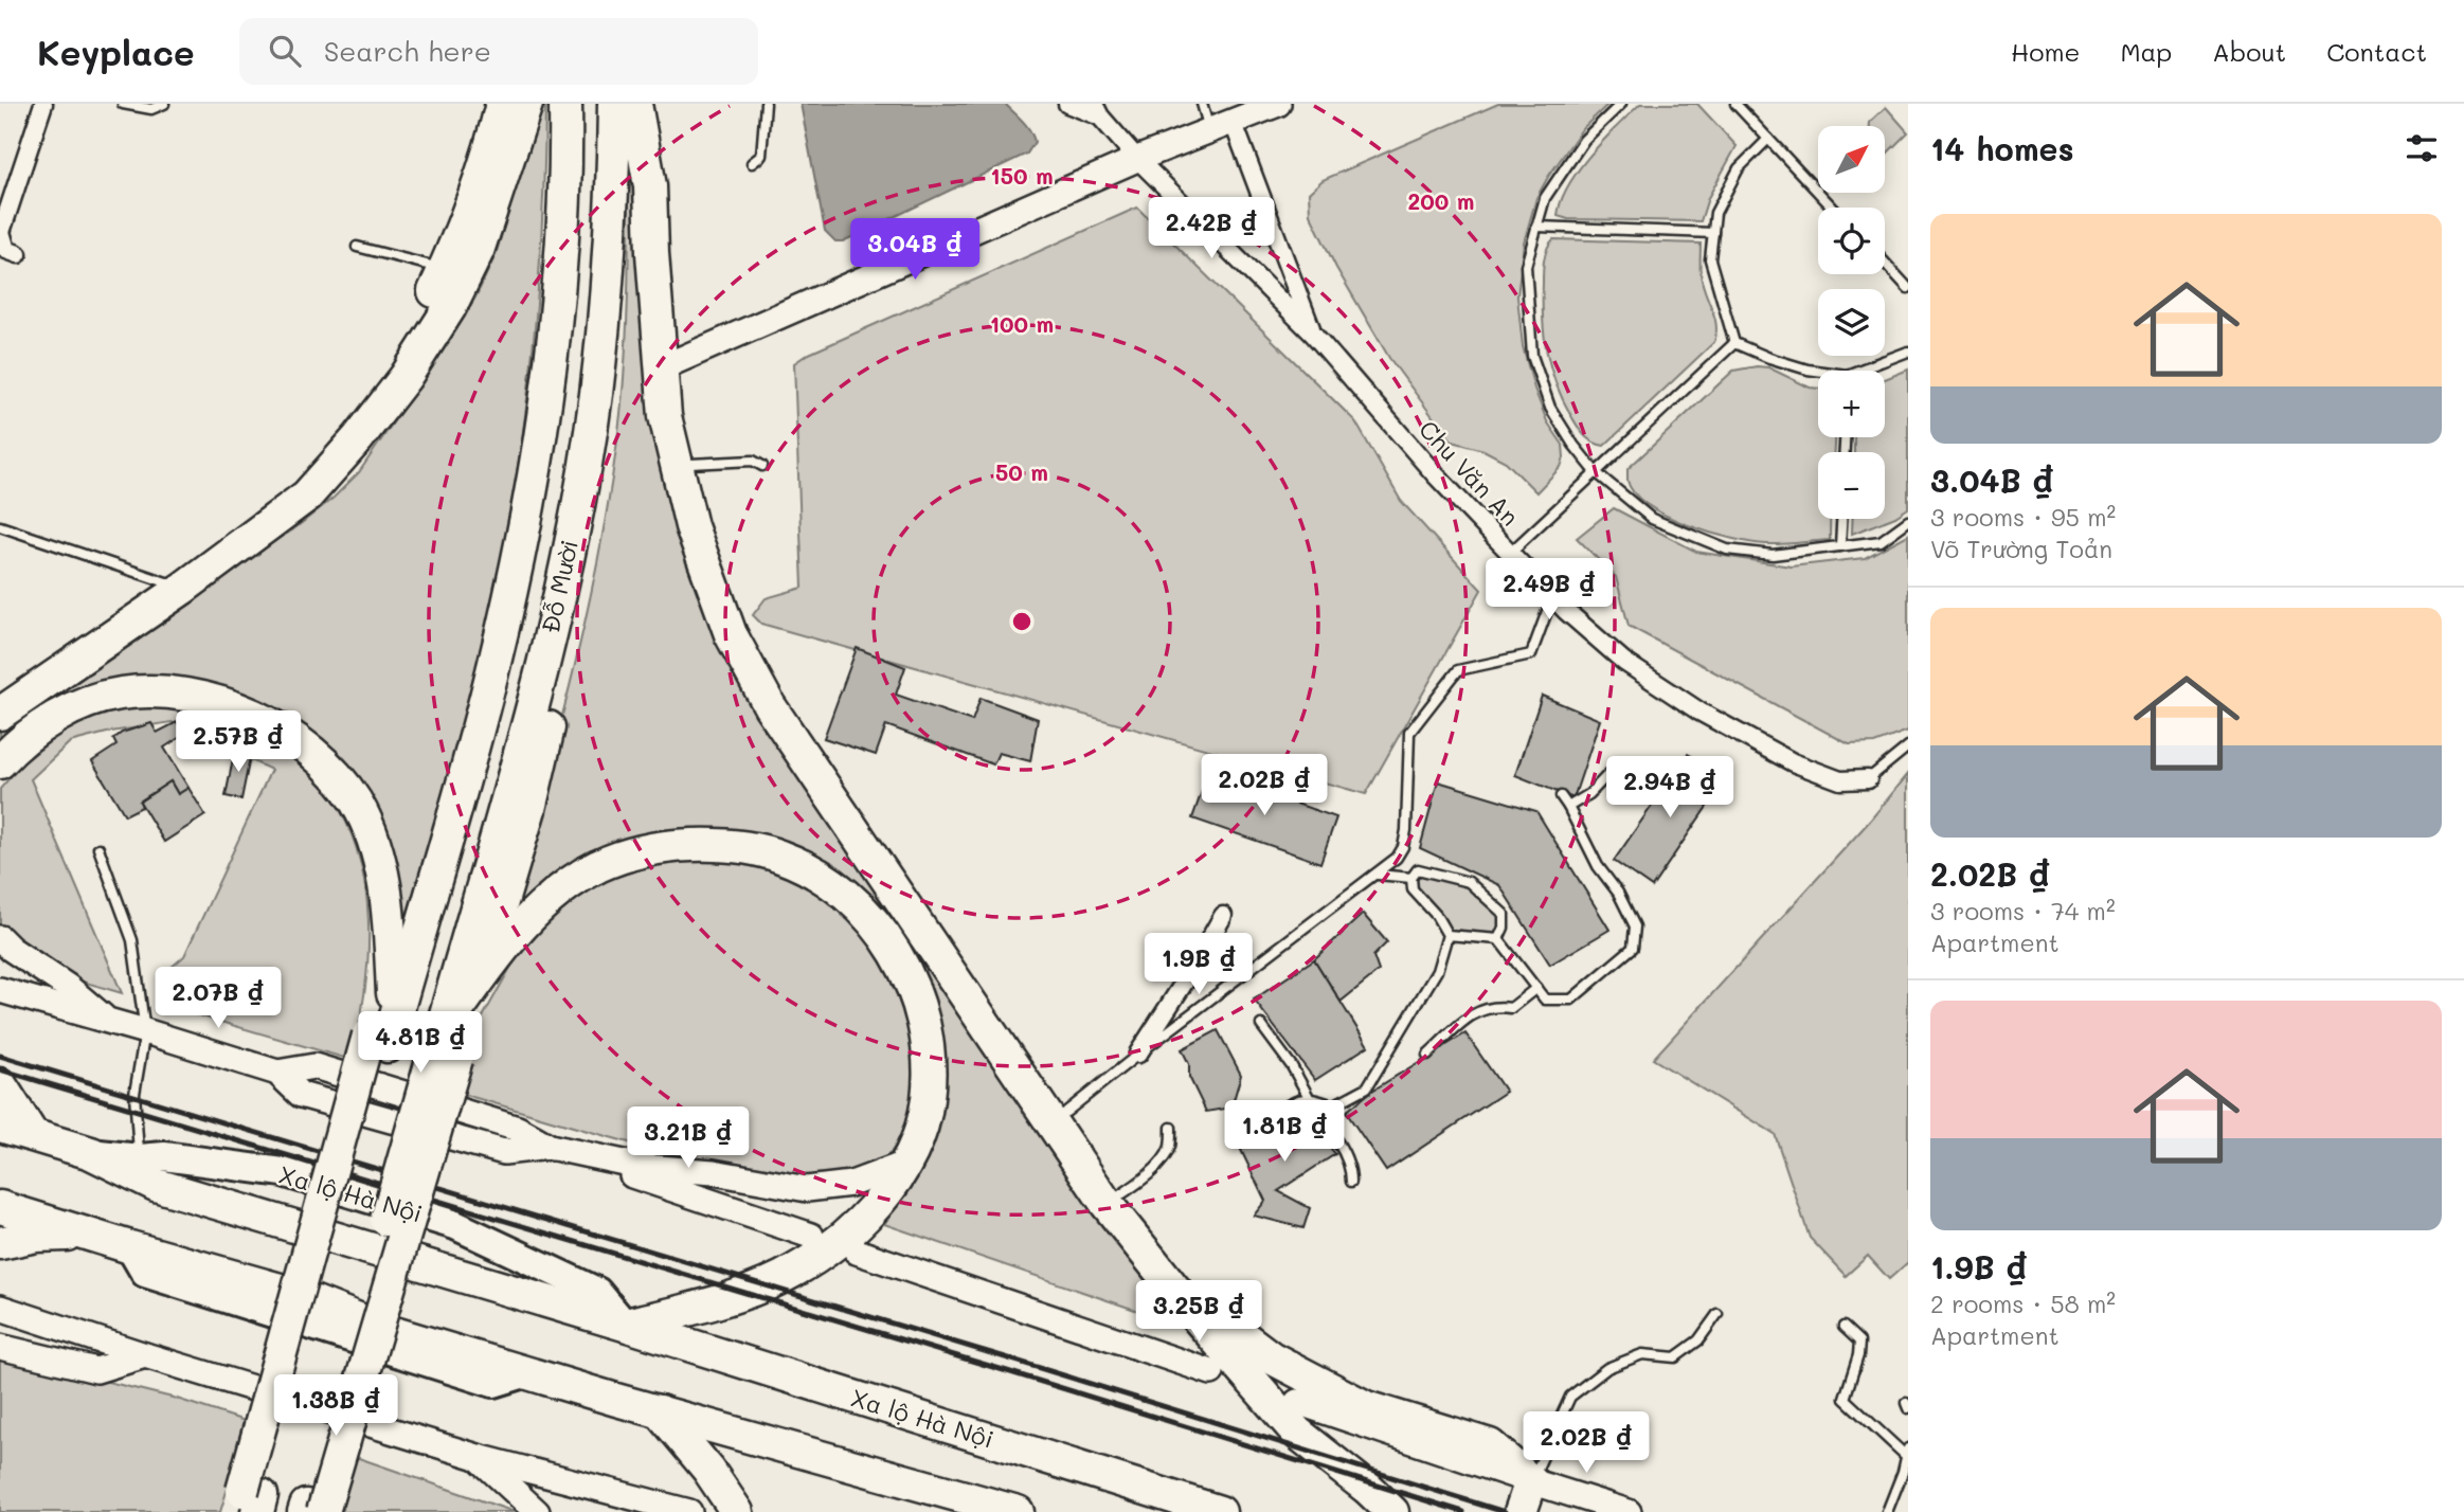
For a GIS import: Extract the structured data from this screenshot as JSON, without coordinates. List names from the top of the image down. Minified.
{"streets":{"highway":["Đỗ Mười","Xa lộ Hà Nội"],"street":["Chu Văn An"]},"north":"top right","page":{"header":"Keyplace","search":"Search here","nav":["Home","Map","About","Contact"],"heading":"14 homes","map_buttons":["+","−"],"list":[{"name":"3.04B ₫","note":"3 rooms · 95 m² · Võ Trường Toản"},{"name":"2.02B ₫","note":"3 rooms · 74 m² · Apartment"},{"name":"1.9B ₫","note":"2 rooms · 58 m² · Apartment"}],"price":["2.42B ₫","3.04B ₫","2.49B ₫","2.57B ₫","2.02B ₫","2.94B ₫","1.9B ₫","2.07B ₫","4.81B ₫","1.81B ₫","3.21B ₫","3.25B ₫","1.38B ₫","2.02B ₫"]},"rings":["150 m","200 m","100 m","50 m"]}
